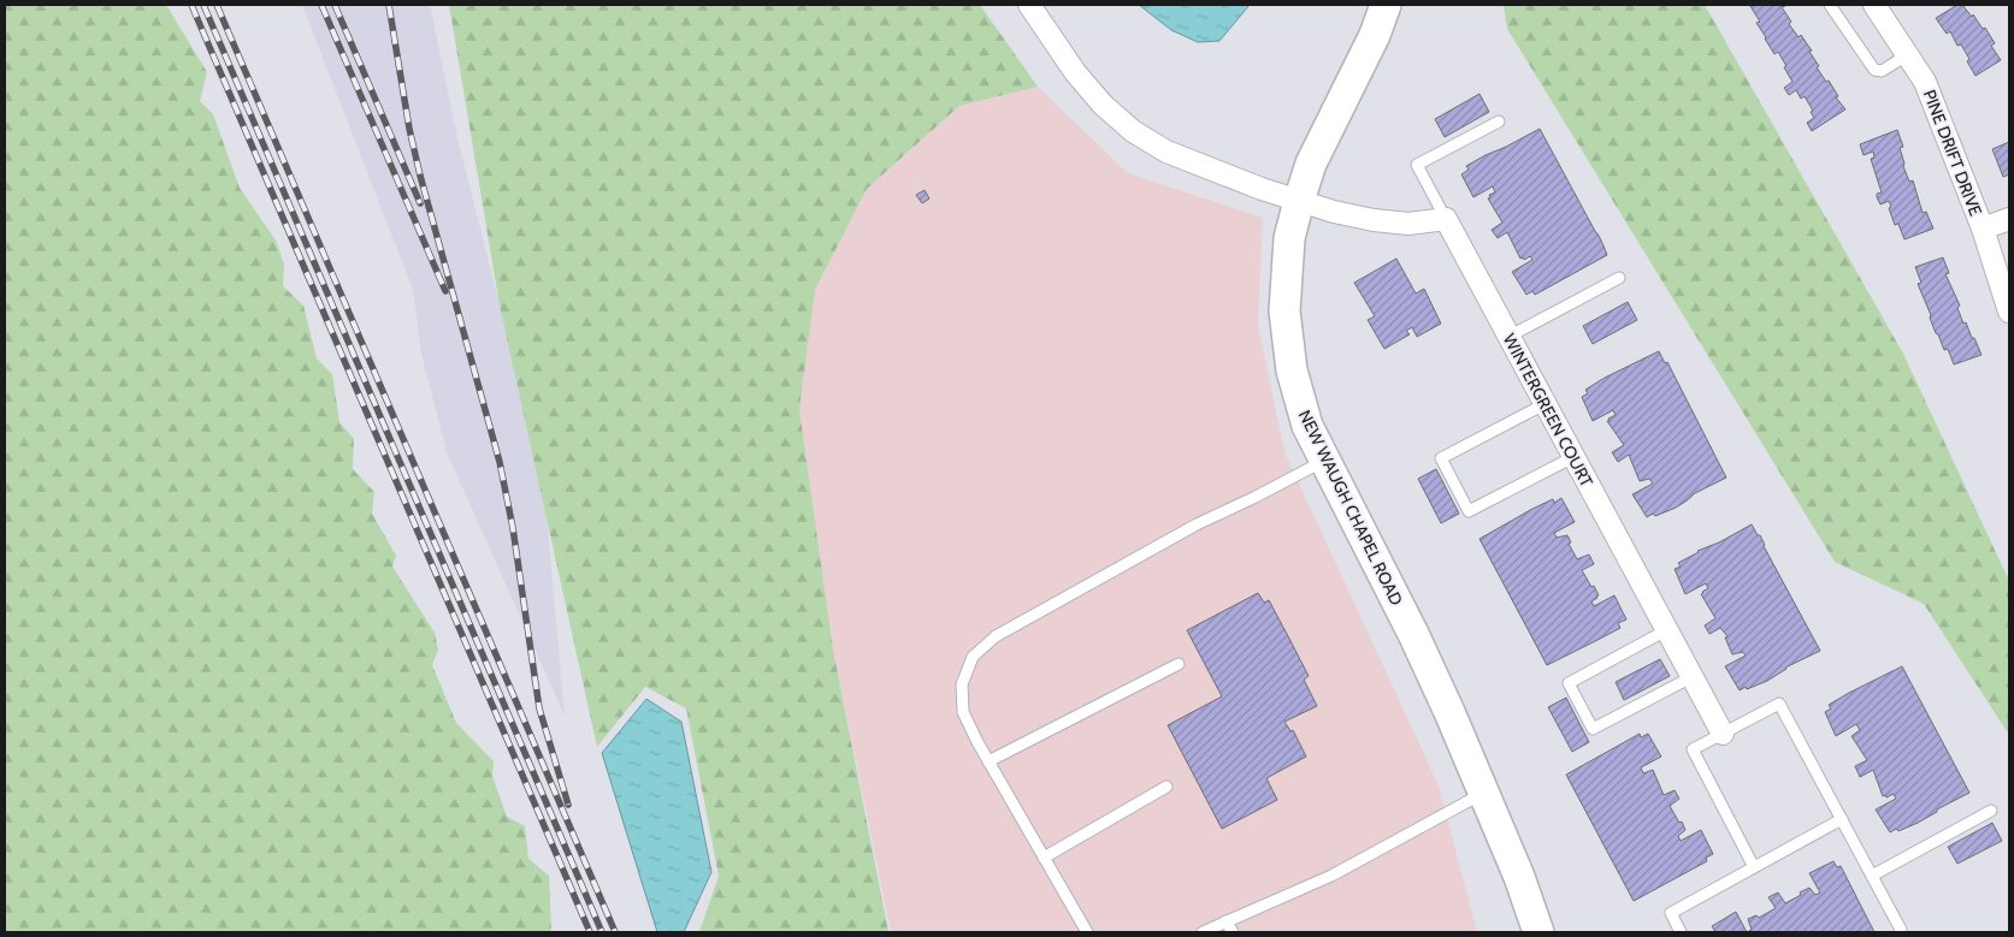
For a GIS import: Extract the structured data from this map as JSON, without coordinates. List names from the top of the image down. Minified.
{"streets":{"street":["PINE DRIFT DRIVE","WINTERGREEN COURT","NEW WAUGH CHAPEL ROAD"]}}
